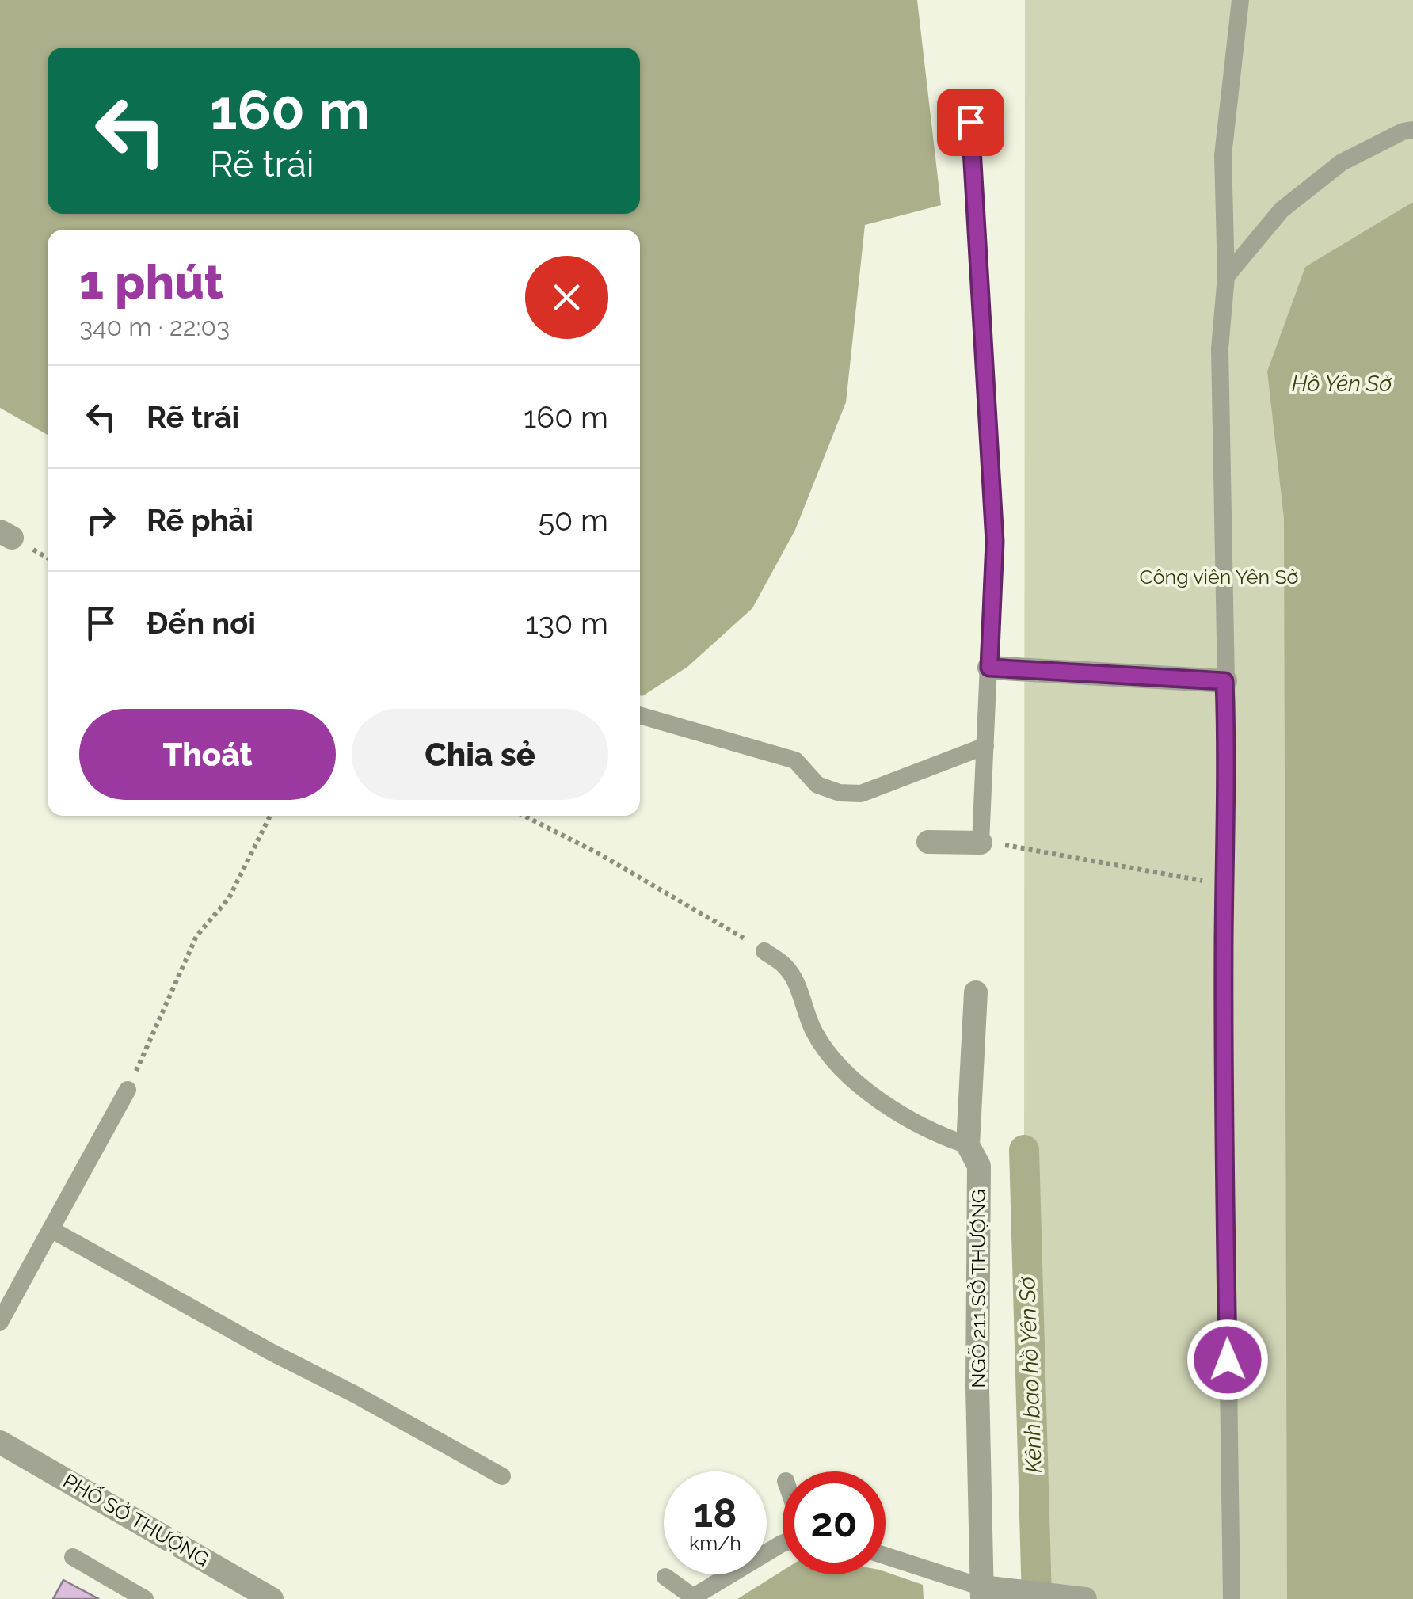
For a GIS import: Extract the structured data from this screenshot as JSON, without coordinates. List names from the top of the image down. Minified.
{"streets":{"street":["NGÕ 211 SỞ THƯỢNG","PHỐ SỞ THƯỢNG"]},"water":["Hồ Yên Sở","Kênh bao hồ Yên Sở"],"parks":["Công viên Yên Sở"],"page":{"turn":["160 m","Rẽ trái"],"heading":["1 phút","340 m · 22:03"],"list":[{"name":"Rẽ trái","value":"160 m"},{"name":"Rẽ phải","value":"50 m"},{"name":"Đến nơi","value":"130 m"}],"buttons":["Thoát","Chia sẻ"],"speed":"18 km/h","limit":"20"}}
